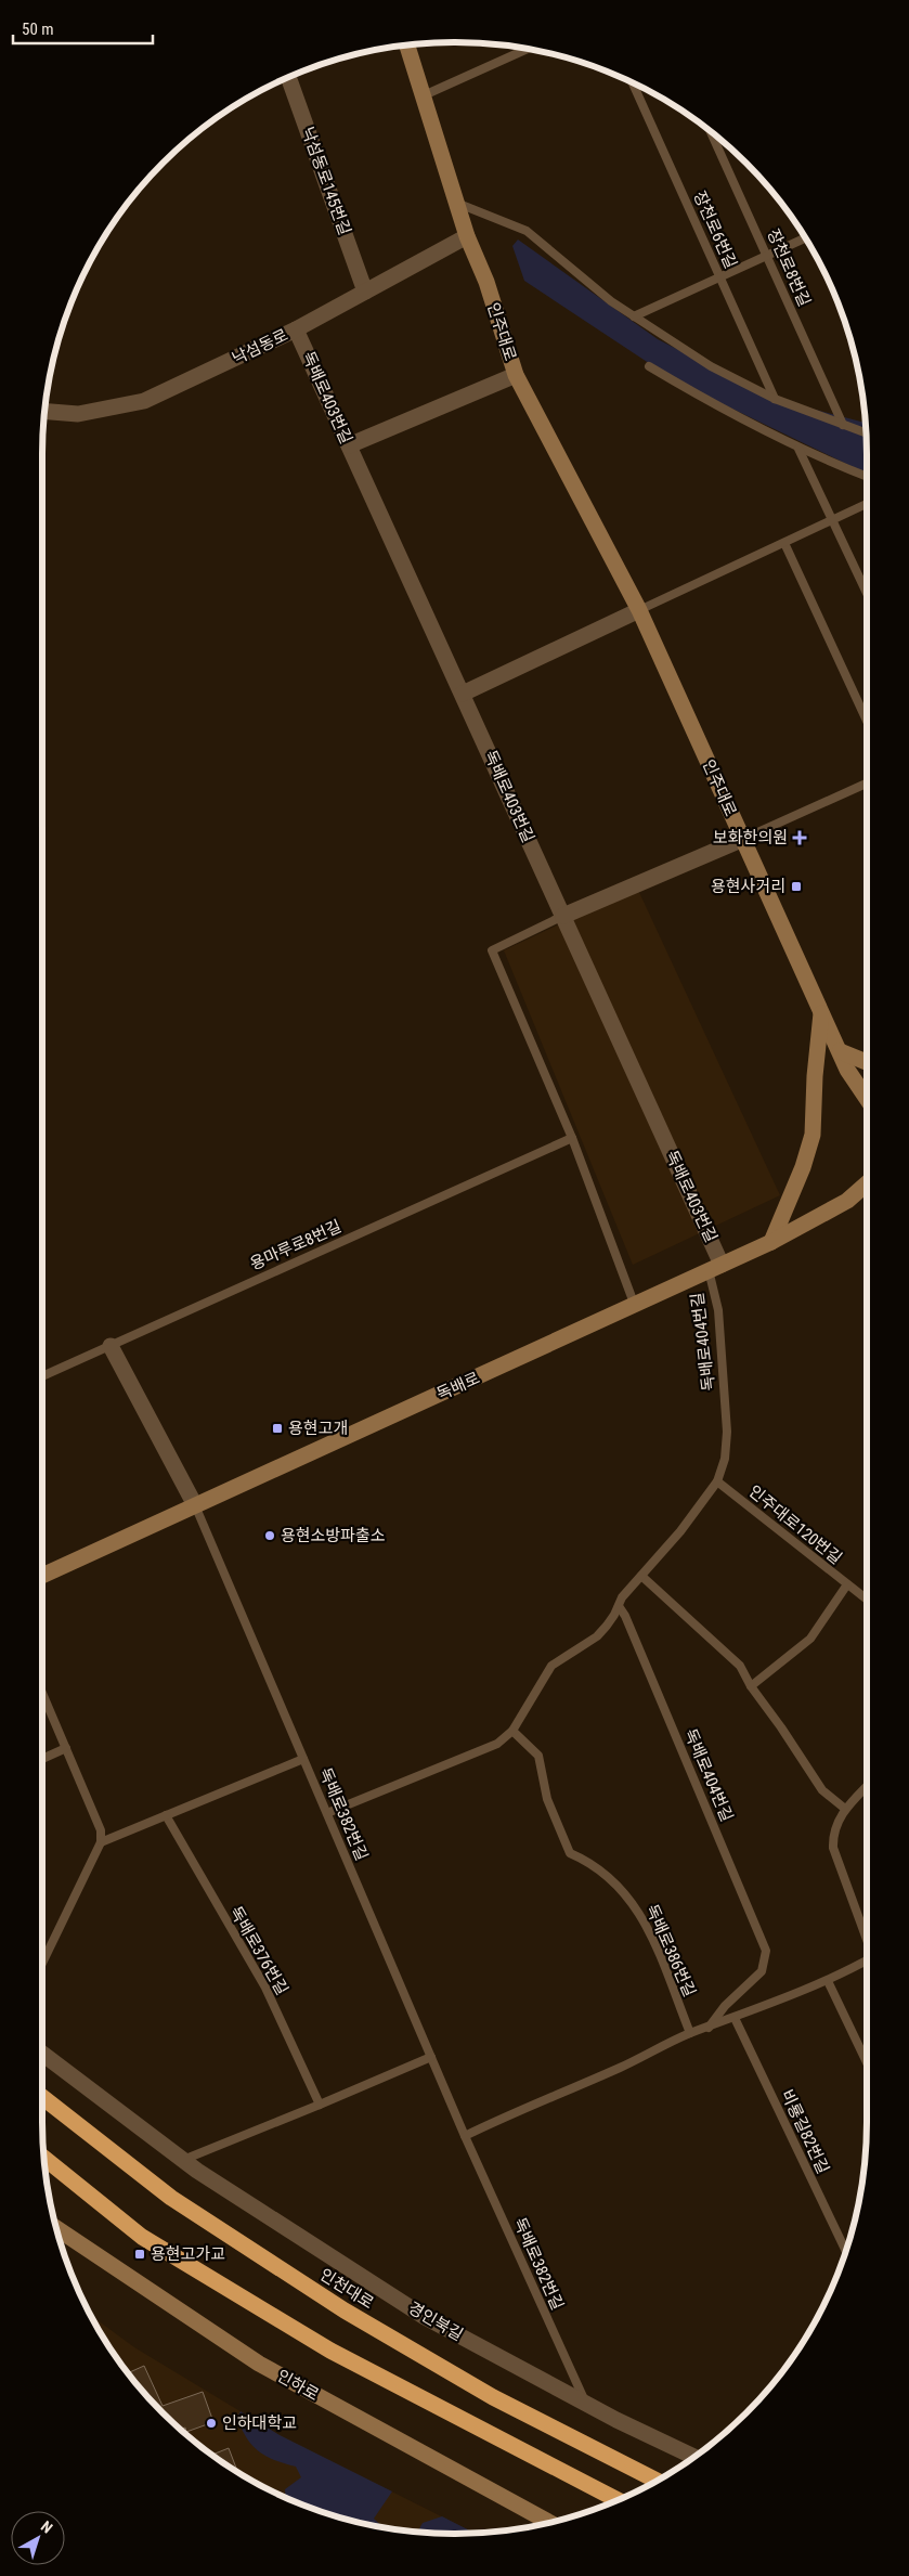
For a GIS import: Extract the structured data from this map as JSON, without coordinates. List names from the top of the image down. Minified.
{"streets":{"highway":["인천대로"],"main road":["인주대로","독배로","인하로"],"street":["낙섬동로145번길","낙섬동로","독배로403번길","경인북길"],"lane":["장천로6번길","장천로8번길","용마루로8번길","독배로404번길","인주대로120번길","독배로382번길","독배로376번길","독배로386번길","비룡길82번길"]},"crossings":[["낙섬동로145번길","낙섬동로"],["인주대로","낙섬동로"],["낙섬동로","독배로403번길"],["독배로403번길","독배로404번길"],["독배로403번길","독배로"],["독배로404번길","독배로"],["독배로404번길","인주대로120번길"],["독배로404번길","독배로382번길"],["독배로404번길","독배로386번길"],["독배로","독배로382번길"],["독배로382번길","경인북길"]],"places":{"health":["보화한의원"],"transit":["용현사거리","용현고개","용현고가교"],"other":["용현소방파출소","인하대학교"]},"scale_bar":"50 m","north":"top right"}
